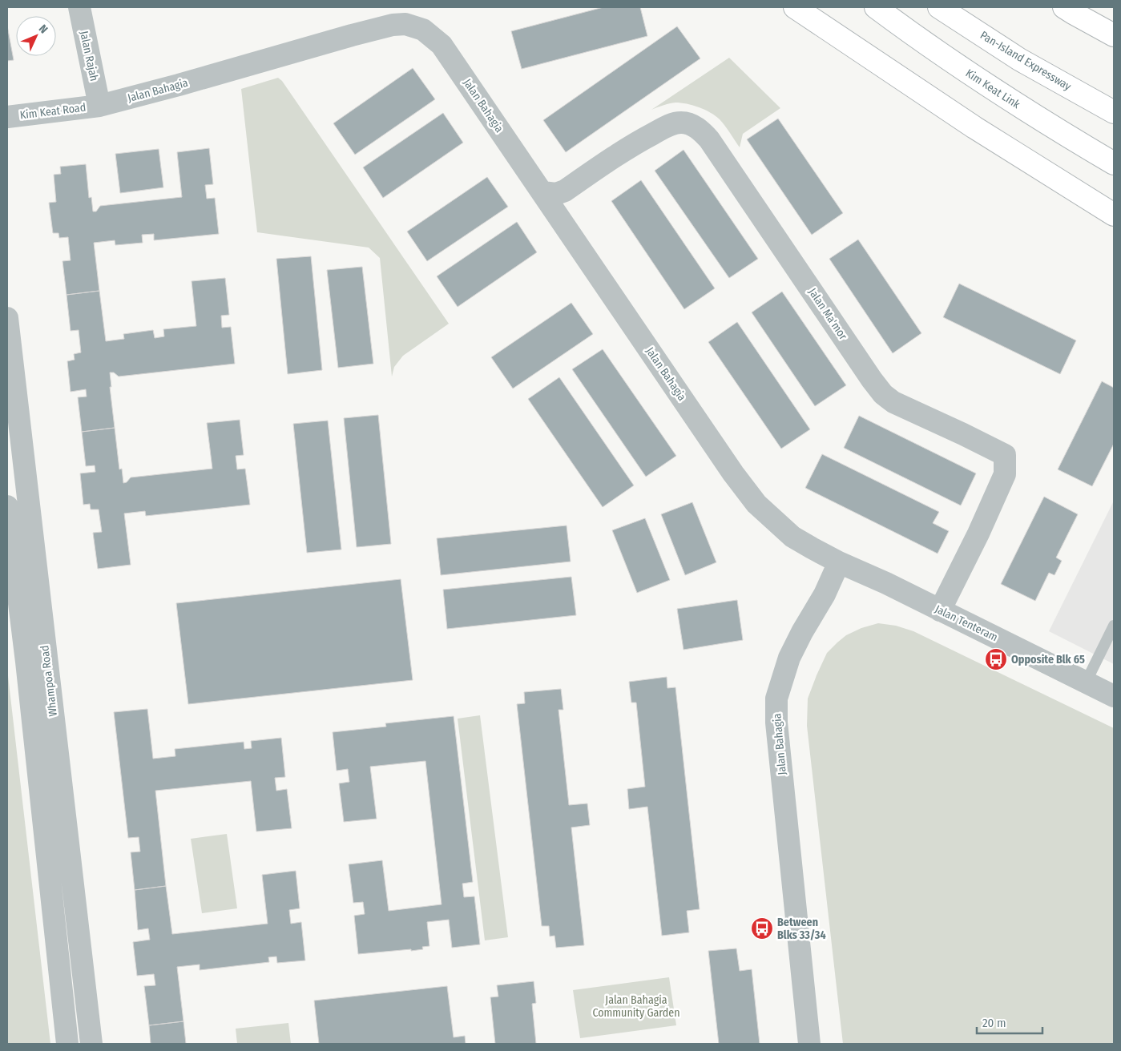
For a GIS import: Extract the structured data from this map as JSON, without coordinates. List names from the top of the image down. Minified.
{"streets":{"main road":["Pan-Island Expressway","Kim Keat Link"],"street":["Jalan Rajah","Jalan Bahagia","Kim Keat Road","Jalan Ma'mor","Jalan Tenteram","Whampoa Road"]},"crossings":[["Jalan Rajah","Jalan Bahagia"],["Jalan Rajah","Kim Keat Road"],["Jalan Bahagia","Kim Keat Road"],["Jalan Bahagia","Jalan Ma'mor"],["Jalan Bahagia","Jalan Tenteram"],["Jalan Ma'mor","Jalan Tenteram"]],"parks":["Jalan Bahagia Community Garden"],"places":{"bus stop":["Opposite Blk 65","Between Blks 33/34"]},"scale_bar":"20 m","north":"top right"}
